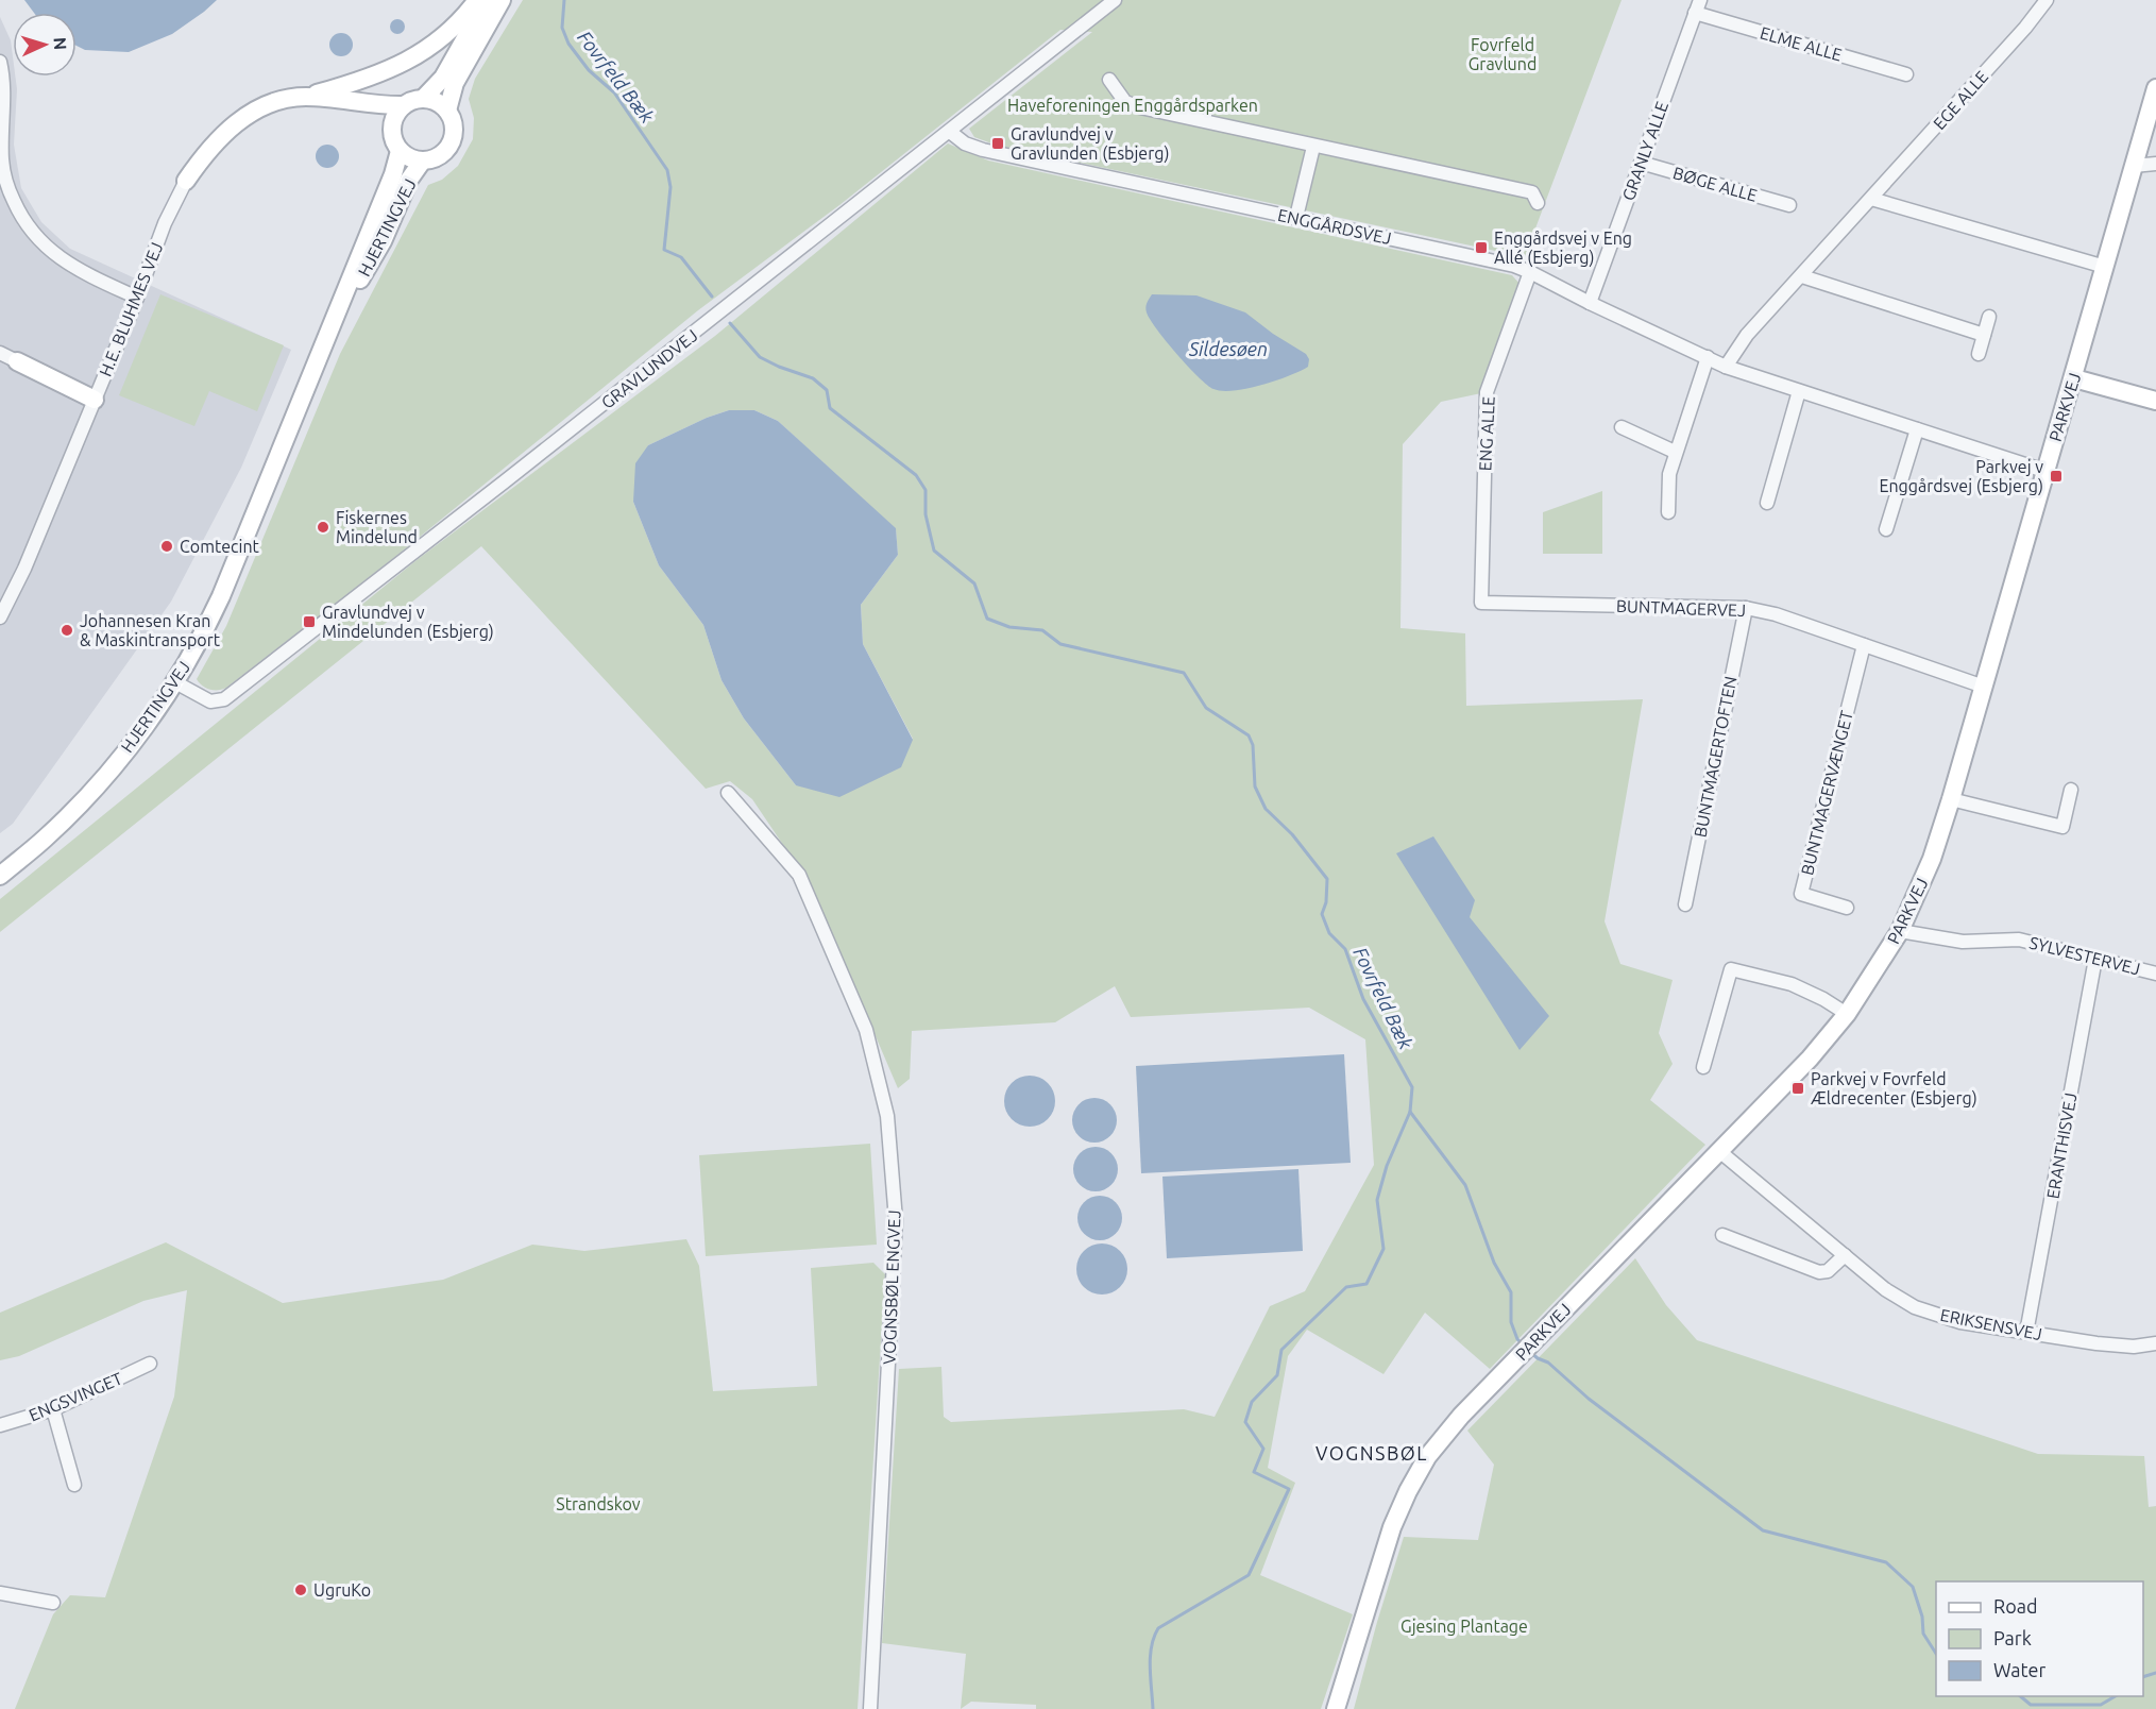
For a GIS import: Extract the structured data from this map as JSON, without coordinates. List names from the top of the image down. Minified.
{"streets":{"street":["ELME ALLE","EGE ALLE","GRANLY ALLE","BØGE ALLE","ENGGÅRDSVEJ","HJERTINGVEJ","H.E. BLUHMES VEJ","GRAVLUNDVEJ","PARKVEJ","ENG ALLE","BUNTMAGERVEJ","BUNTMAGERTOFTEN","BUNTMAGERVÆNGET","SYLVESTERVEJ","ERANTHISVEJ","VOGNSBØL ENGVEJ","ERIKSENSVEJ","ENGSVINGET"]},"crossings":[["ELME ALLE","GRANLY ALLE"],["EGE ALLE","ENGGÅRDSVEJ"],["GRANLY ALLE","BØGE ALLE"],["GRANLY ALLE","ENGGÅRDSVEJ"],["ENGGÅRDSVEJ","GRAVLUNDVEJ"],["ENGGÅRDSVEJ","PARKVEJ"],["ENGGÅRDSVEJ","ENG ALLE"],["HJERTINGVEJ","H.E. BLUHMES VEJ"],["HJERTINGVEJ","GRAVLUNDVEJ"],["PARKVEJ","BUNTMAGERVEJ"],["PARKVEJ","SYLVESTERVEJ"],["PARKVEJ","ERIKSENSVEJ"],["ENG ALLE","BUNTMAGERVEJ"],["BUNTMAGERVEJ","BUNTMAGERTOFTEN"],["BUNTMAGERVEJ","BUNTMAGERVÆNGET"],["SYLVESTERVEJ","ERANTHISVEJ"],["ERANTHISVEJ","ERIKSENSVEJ"]],"districts":["VOGNSBØL"],"water":["Fovrfeld Bæk","Sildesøen"],"parks":["Fovrfeld Gravlund","Haveforeningen Enggårdsparken","Strandskov","Gjesing Plantage"],"places":{"transit":["Gravlundvej v Gravlunden (Esbjerg)","Enggårdsvej v Eng Allé (Esbjerg)","Parkvej v Enggårdsvej (Esbjerg)","Gravlundvej v Mindelunden (Esbjerg)","Parkvej v Fovrfeld Ældrecenter (Esbjerg)"],"other":["Fiskernes Mindelund","Comtecint","Johannesen Kran & Maskintransport","UgruKo"]},"legend":["Road","Park","Water"],"north":"right"}
